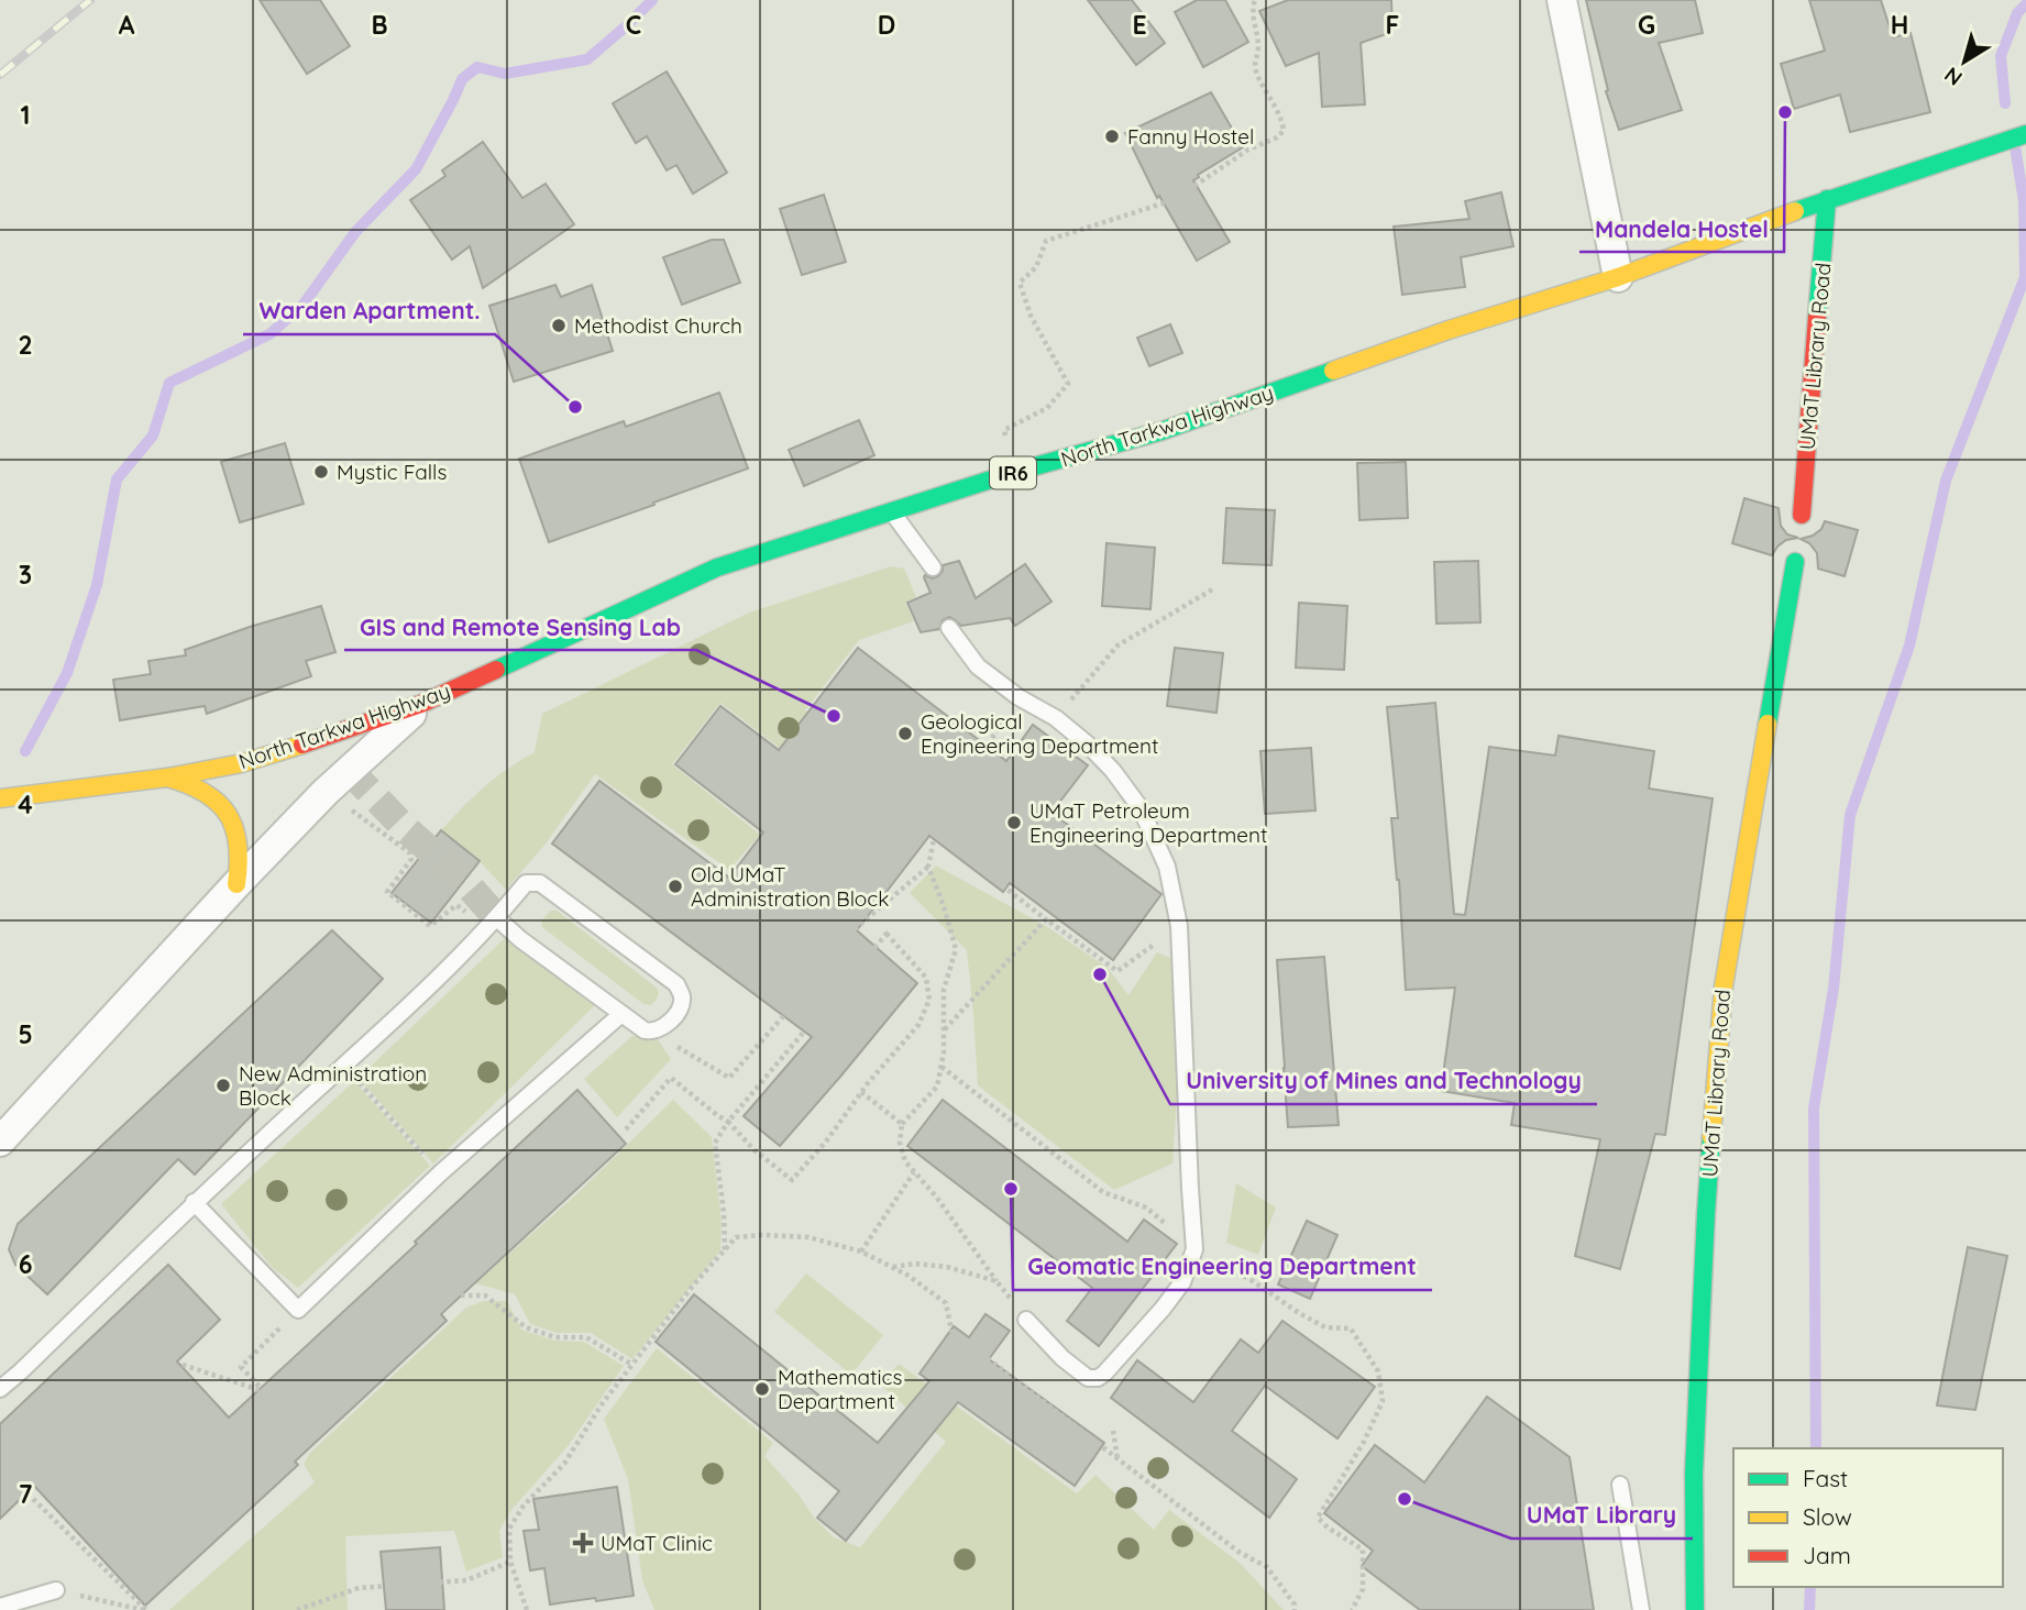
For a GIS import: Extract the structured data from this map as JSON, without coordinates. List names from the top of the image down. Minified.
{"streets":{"main road":["UMaT Library Road","North Tarkwa Highway","IR6"]},"crossings":[["UMaT Library Road","North Tarkwa Highway"]],"places":{"other":["Mandela Hostel","Fanny Hostel","Methodist Church","Warden Apartment.","Mystic Falls","GIS and Remote Sensing Lab","Geological Engineering Department","UMaT Petroleum Engineering Department","Old UMaT Administration Block","University of Mines and Technology","New Administration Block","Geomatic Engineering Department","Mathematics Department","UMaT Library"],"health":["UMaT Clinic"]},"legend":["Fast","Slow","Jam"],"north":"bottom left","grid":{"columns":["A","B","C","D","E","F","G","H"],"rows":["1","2","3","4","5","6","7"]}}
